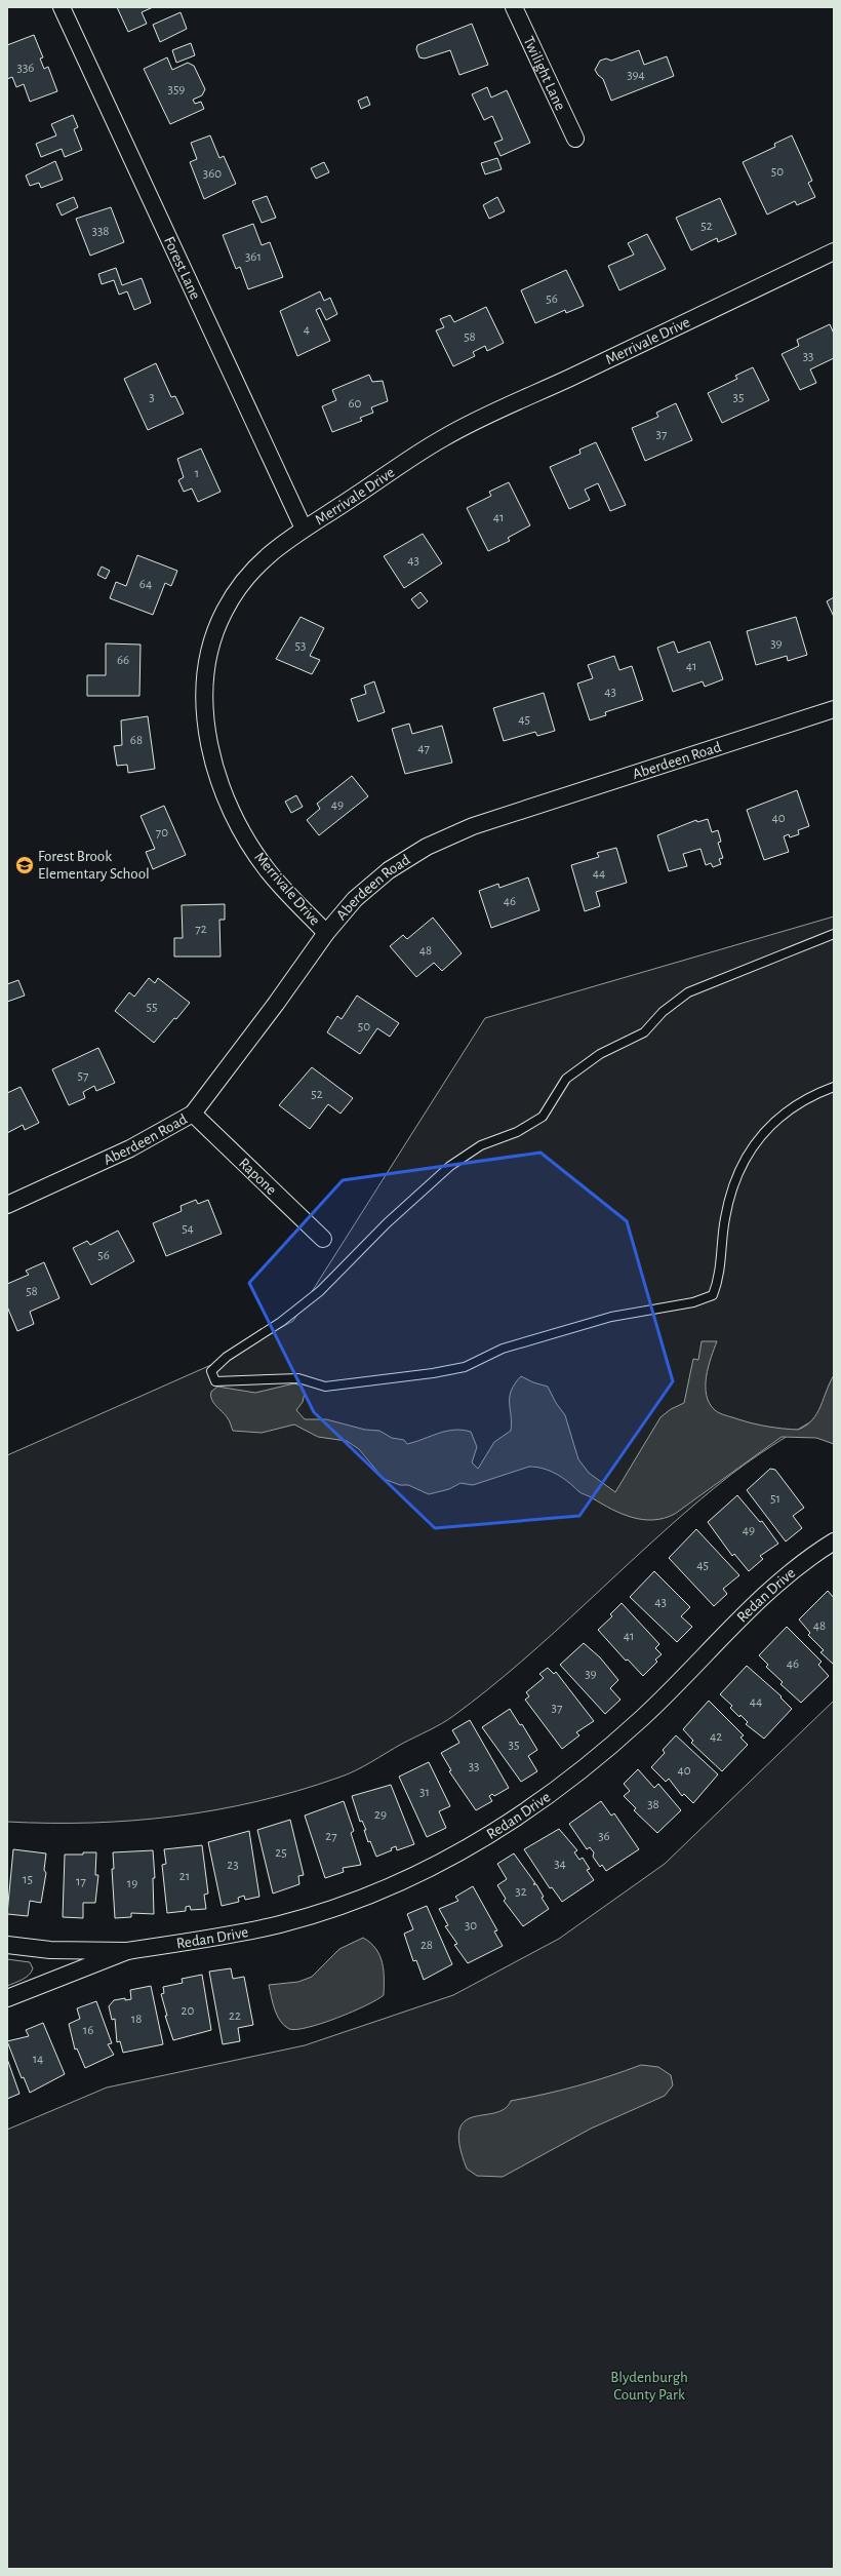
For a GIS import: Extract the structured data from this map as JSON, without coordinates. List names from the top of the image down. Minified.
{"streets":{"street":["Twilight Lane","Forest Lane","Merrivale Drive","Aberdeen Road","Rapone","Redan Drive"]},"crossings":[["Forest Lane","Merrivale Drive"],["Merrivale Drive","Aberdeen Road"],["Aberdeen Road","Rapone"]],"parks":["Blydenburgh County Park"],"places":{"school or university":["Forest Brook Elementary School"]},"house_numbers":["336","394","359","50","360","52","338","361","56","4","58","33","3","35","60","37","1","41","43","64","39","53","66","41","43","45","68","47","49","40","70","44","46","72","48","55","50","57","52","54","56","58","51","49","45","43","48","41","46","39","44","37","42","35","33","40","31","38","29","27","36","25","34","23","21","15","17","19","32","30","28","20","22","18","16","14"]}
